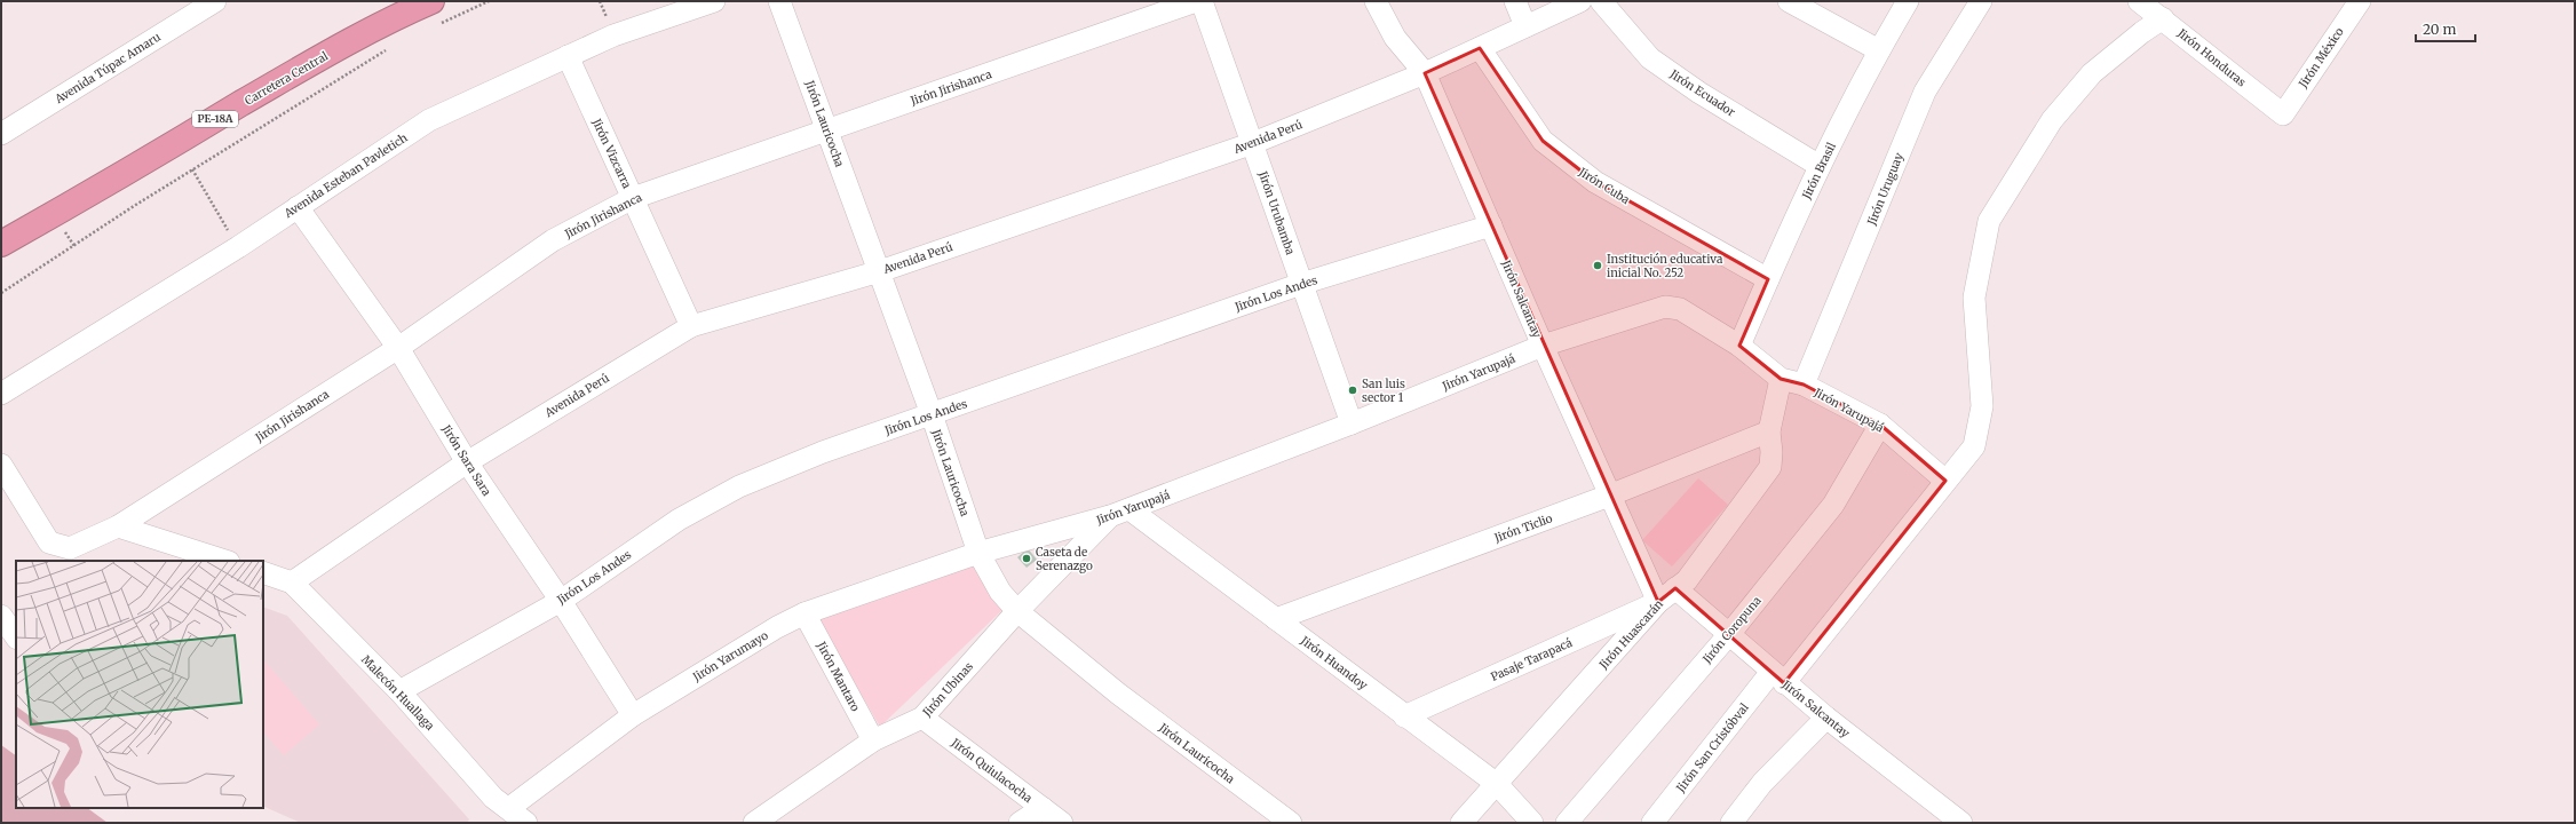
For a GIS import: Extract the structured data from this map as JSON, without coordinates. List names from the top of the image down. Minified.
{"streets":{"highway":["Carretera Central","PE-18A"],"street":["Jirón Honduras","Jirón México","Avenida Túpac Amaru","Jirón Jirishanca","Jirón Ecuador","Jirón Lauricocha","Avenida Perú","Jirón Vizcarra","Jirón Brasil","Avenida Esteban Pavletich","Jirón Cuba","Jirón Uruguay","Jirón Urubamba","Jirón Los Andes","Jirón Salcantay","Jirón Yarupajá","Jirón Sara Sara","Jirón Ticlio","Jirón Coropuna","Jirón Huascarán","Jirón Yarumayo","Pasaje Tarapacá","Jirón Huandoy","Jirón Mantaro","Jirón Ubinas","Malecón Huallaga","Jirón San Cristóbval","Jirón Quiulacocha"]},"crossings":[["Jirón Honduras","Jirón México"],["Jirón Honduras","Jirón San Cristóbval"],["Jirón Jirishanca","Jirón Lauricocha"],["Jirón Jirishanca","Jirón Vizcarra"],["Jirón Jirishanca","Jirón Sara Sara"],["Jirón Ecuador","Jirón Brasil"],["Jirón Lauricocha","Avenida Perú"],["Jirón Lauricocha","Jirón Los Andes"],["Jirón Lauricocha","Jirón Yarupajá"],["Jirón Lauricocha","Jirón Yarumayo"],["Jirón Lauricocha","Jirón Ubinas"],["Avenida Perú","Jirón Vizcarra"],["Avenida Perú","Jirón Cuba"],["Avenida Perú","Jirón Urubamba"],["Avenida Perú","Jirón Salcantay"],["Avenida Perú","Jirón Sara Sara"],["Avenida Perú","Malecón Huallaga"],["Jirón Vizcarra","Avenida Esteban Pavletich"],["Jirón Brasil","Jirón Cuba"],["Jirón Brasil","Jirón Yarupajá"],["Avenida Esteban Pavletich","Jirón Sara Sara"],["Jirón Uruguay","Jirón Yarupajá"],["Jirón Urubamba","Jirón Los Andes"],["Jirón Urubamba","Jirón Yarupajá"],["Jirón Los Andes","Jirón Salcantay"],["Jirón Los Andes","Jirón Sara Sara"],["Jirón Los Andes","Malecón Huallaga"],["Jirón Salcantay","Jirón Yarupajá"],["Jirón Salcantay","Jirón Ticlio"],["Jirón Salcantay","Jirón Coropuna"],["Jirón Salcantay","Jirón Huascarán"],["Jirón Salcantay","Pasaje Tarapacá"],["Jirón Salcantay","Jirón San Cristóbval"],["Jirón Yarupajá","Jirón Coropuna"],["Jirón Yarupajá","Jirón Huascarán"],["Jirón Yarupajá","Jirón Yarumayo"],["Jirón Yarupajá","Jirón Huandoy"],["Jirón Yarupajá","Jirón Ubinas"],["Jirón Yarupajá","Jirón San Cristóbval"],["Jirón Sara Sara","Jirón Yarumayo"],["Jirón Ticlio","Jirón Huascarán"],["Jirón Ticlio","Jirón Huandoy"],["Jirón Huascarán","Pasaje Tarapacá"],["Jirón Huascarán","Jirón Huandoy"],["Jirón Yarumayo","Jirón Mantaro"],["Jirón Yarumayo","Malecón Huallaga"],["Pasaje Tarapacá","Jirón Huandoy"],["Jirón Huandoy","Jirón Ubinas"],["Jirón Mantaro","Jirón Ubinas"],["Jirón Ubinas","Jirón Quiulacocha"]],"places":["Institución educativa inicial No. 252","San luis sector 1","Caseta de Serenazgo"],"scale_bar":"20 m"}
